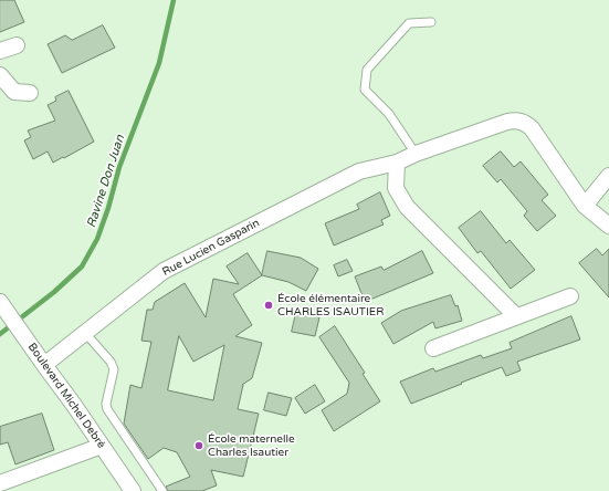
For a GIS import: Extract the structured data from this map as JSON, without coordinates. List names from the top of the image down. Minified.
{"streets":{"street":["Rue Lucien Gasparin","Boulevard Michel Debré"]},"crossings":[["Rue Lucien Gasparin","Boulevard Michel Debré"]],"water":["Ravine Don Juan"],"places":["École élémentaire CHARLES ISAUTIER","École maternelle Charles Isautier"]}
